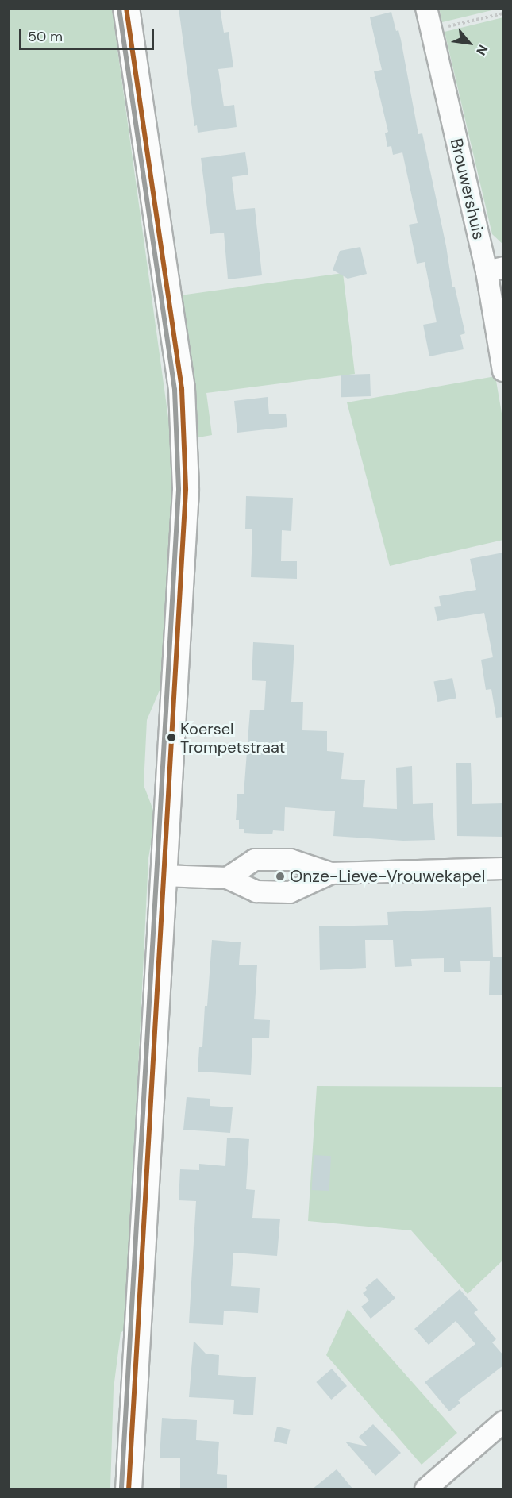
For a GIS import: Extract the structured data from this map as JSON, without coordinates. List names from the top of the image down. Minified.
{"streets":{"street":["Brouwershuis"]},"places":["Koersel Trompetstraat","Onze-Lieve-Vrouwekapel"],"scale_bar":"50 m","north":"bottom right"}
